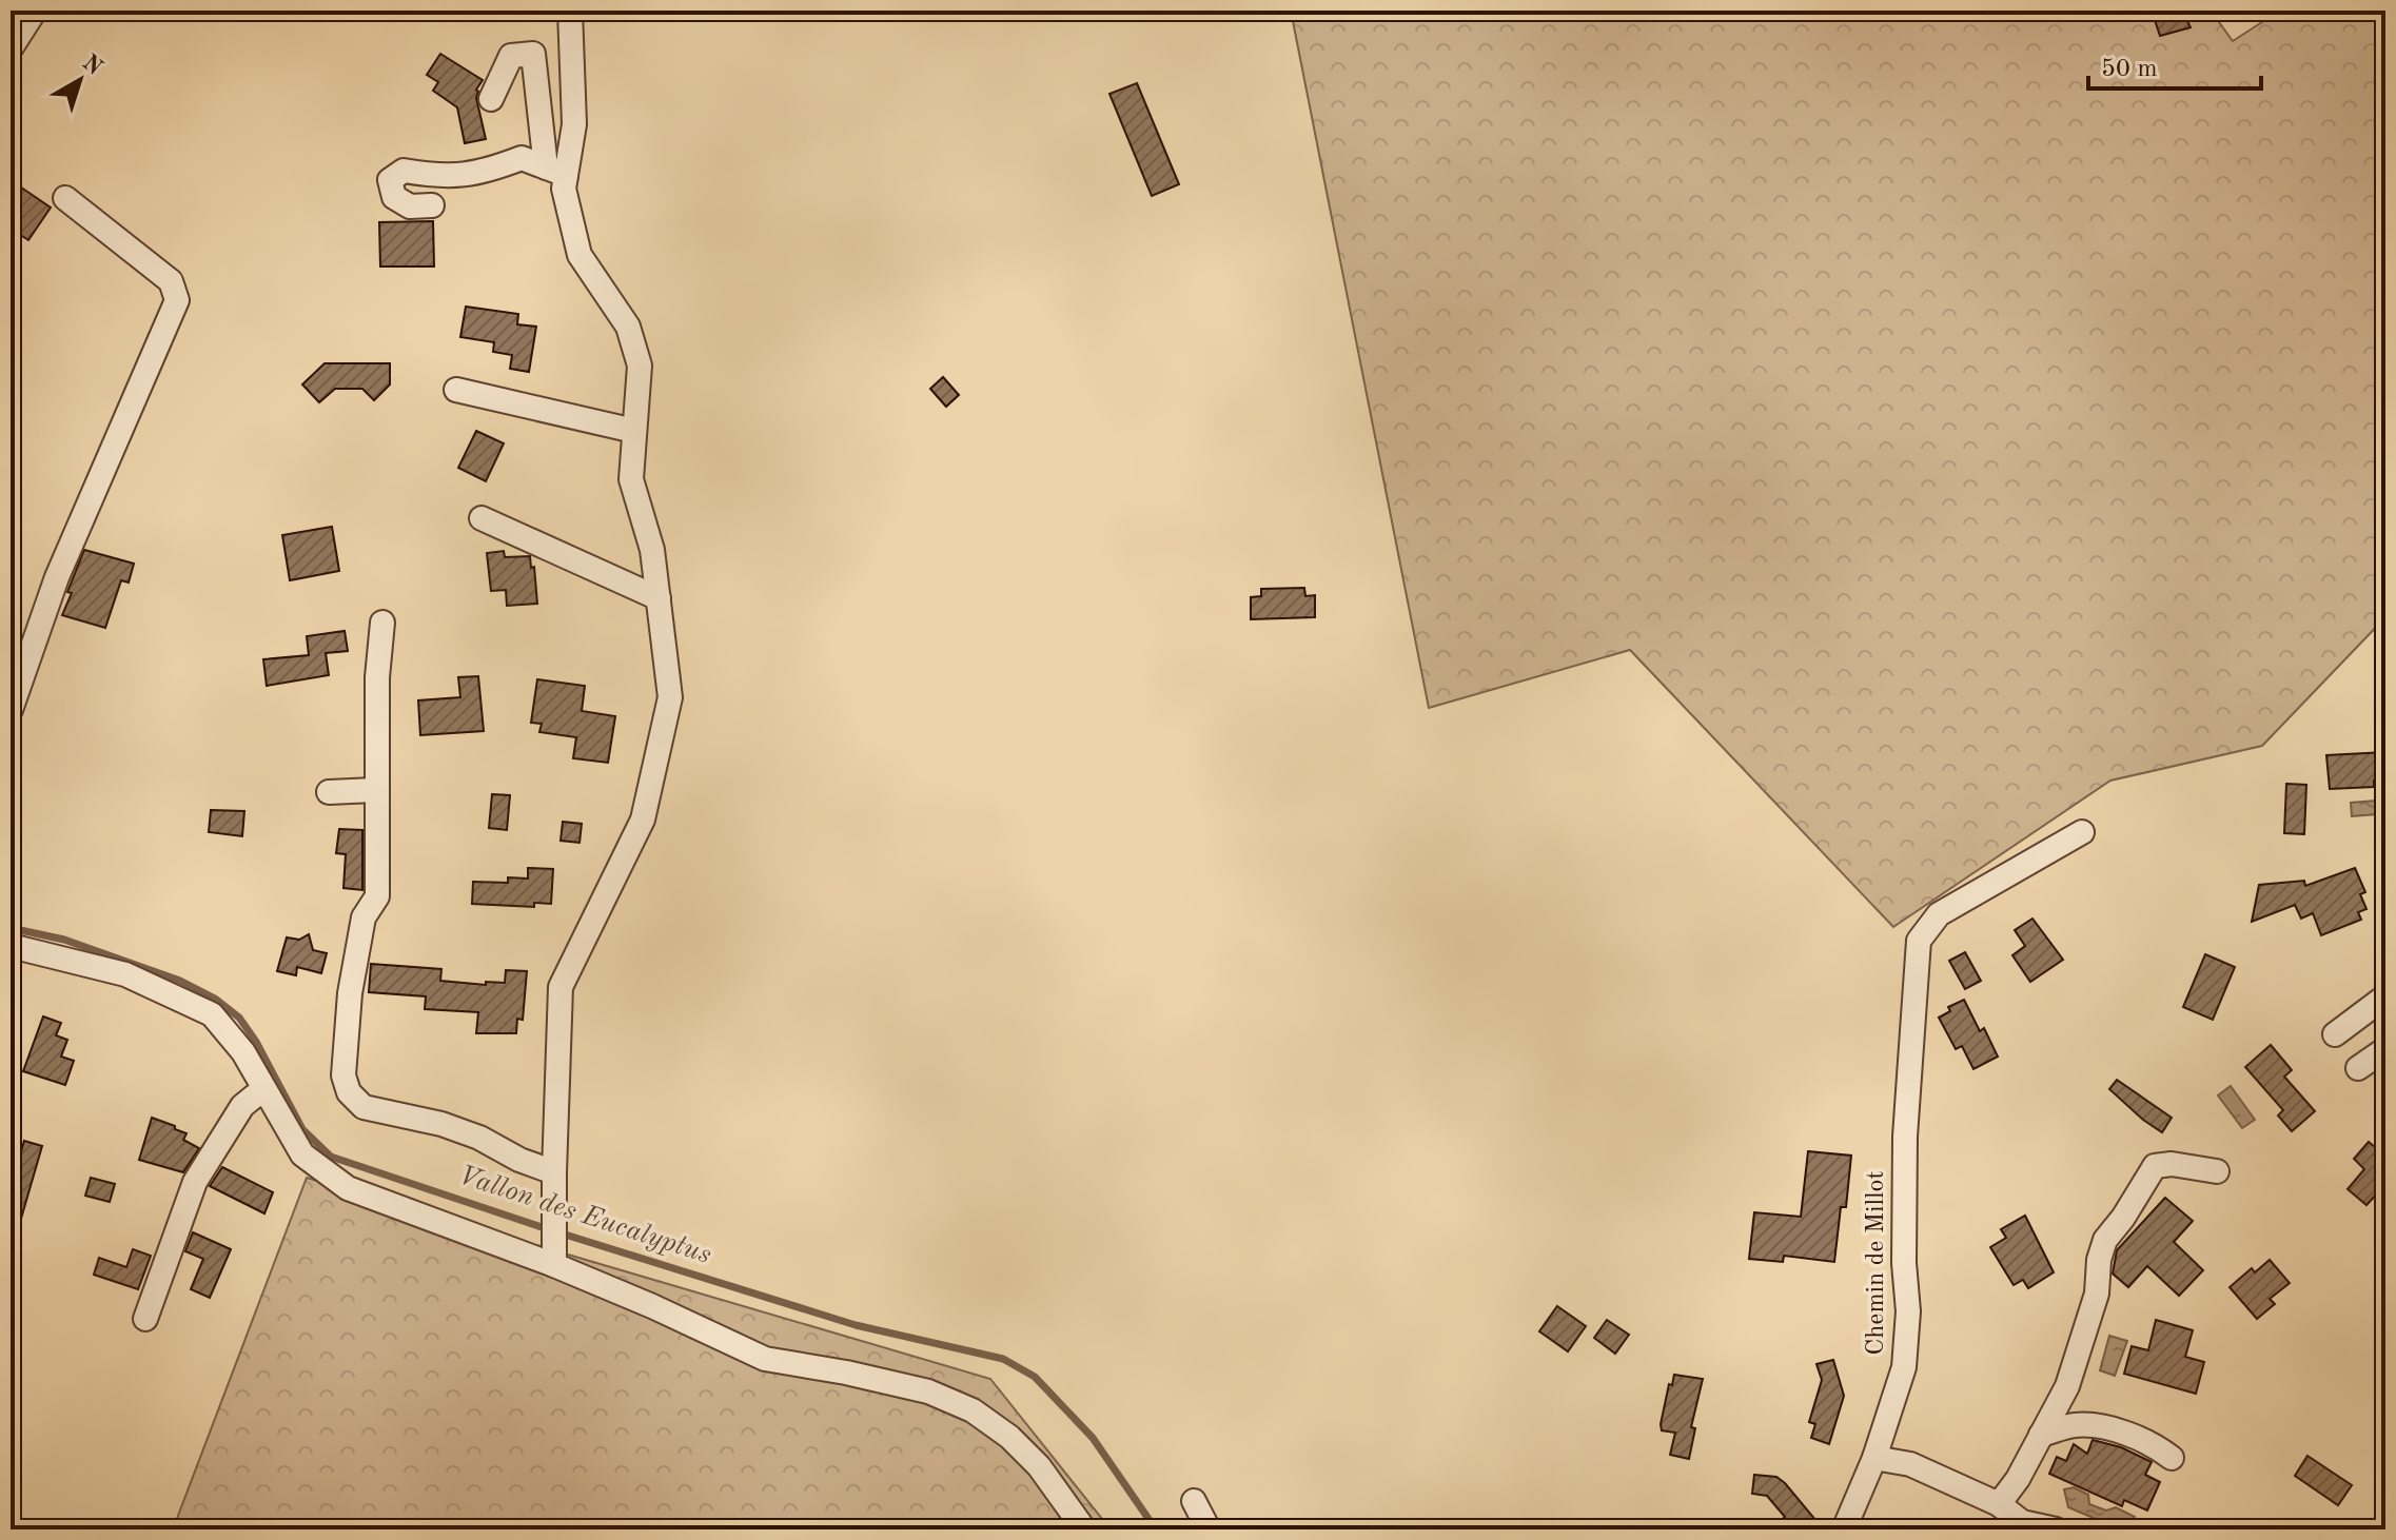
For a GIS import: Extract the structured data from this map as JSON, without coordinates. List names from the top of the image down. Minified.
{"streets":{"street":["Chemin de Millot"]},"water":["Vallon des Eucalyptus"],"scale_bar":"50 m","north":"top right"}
